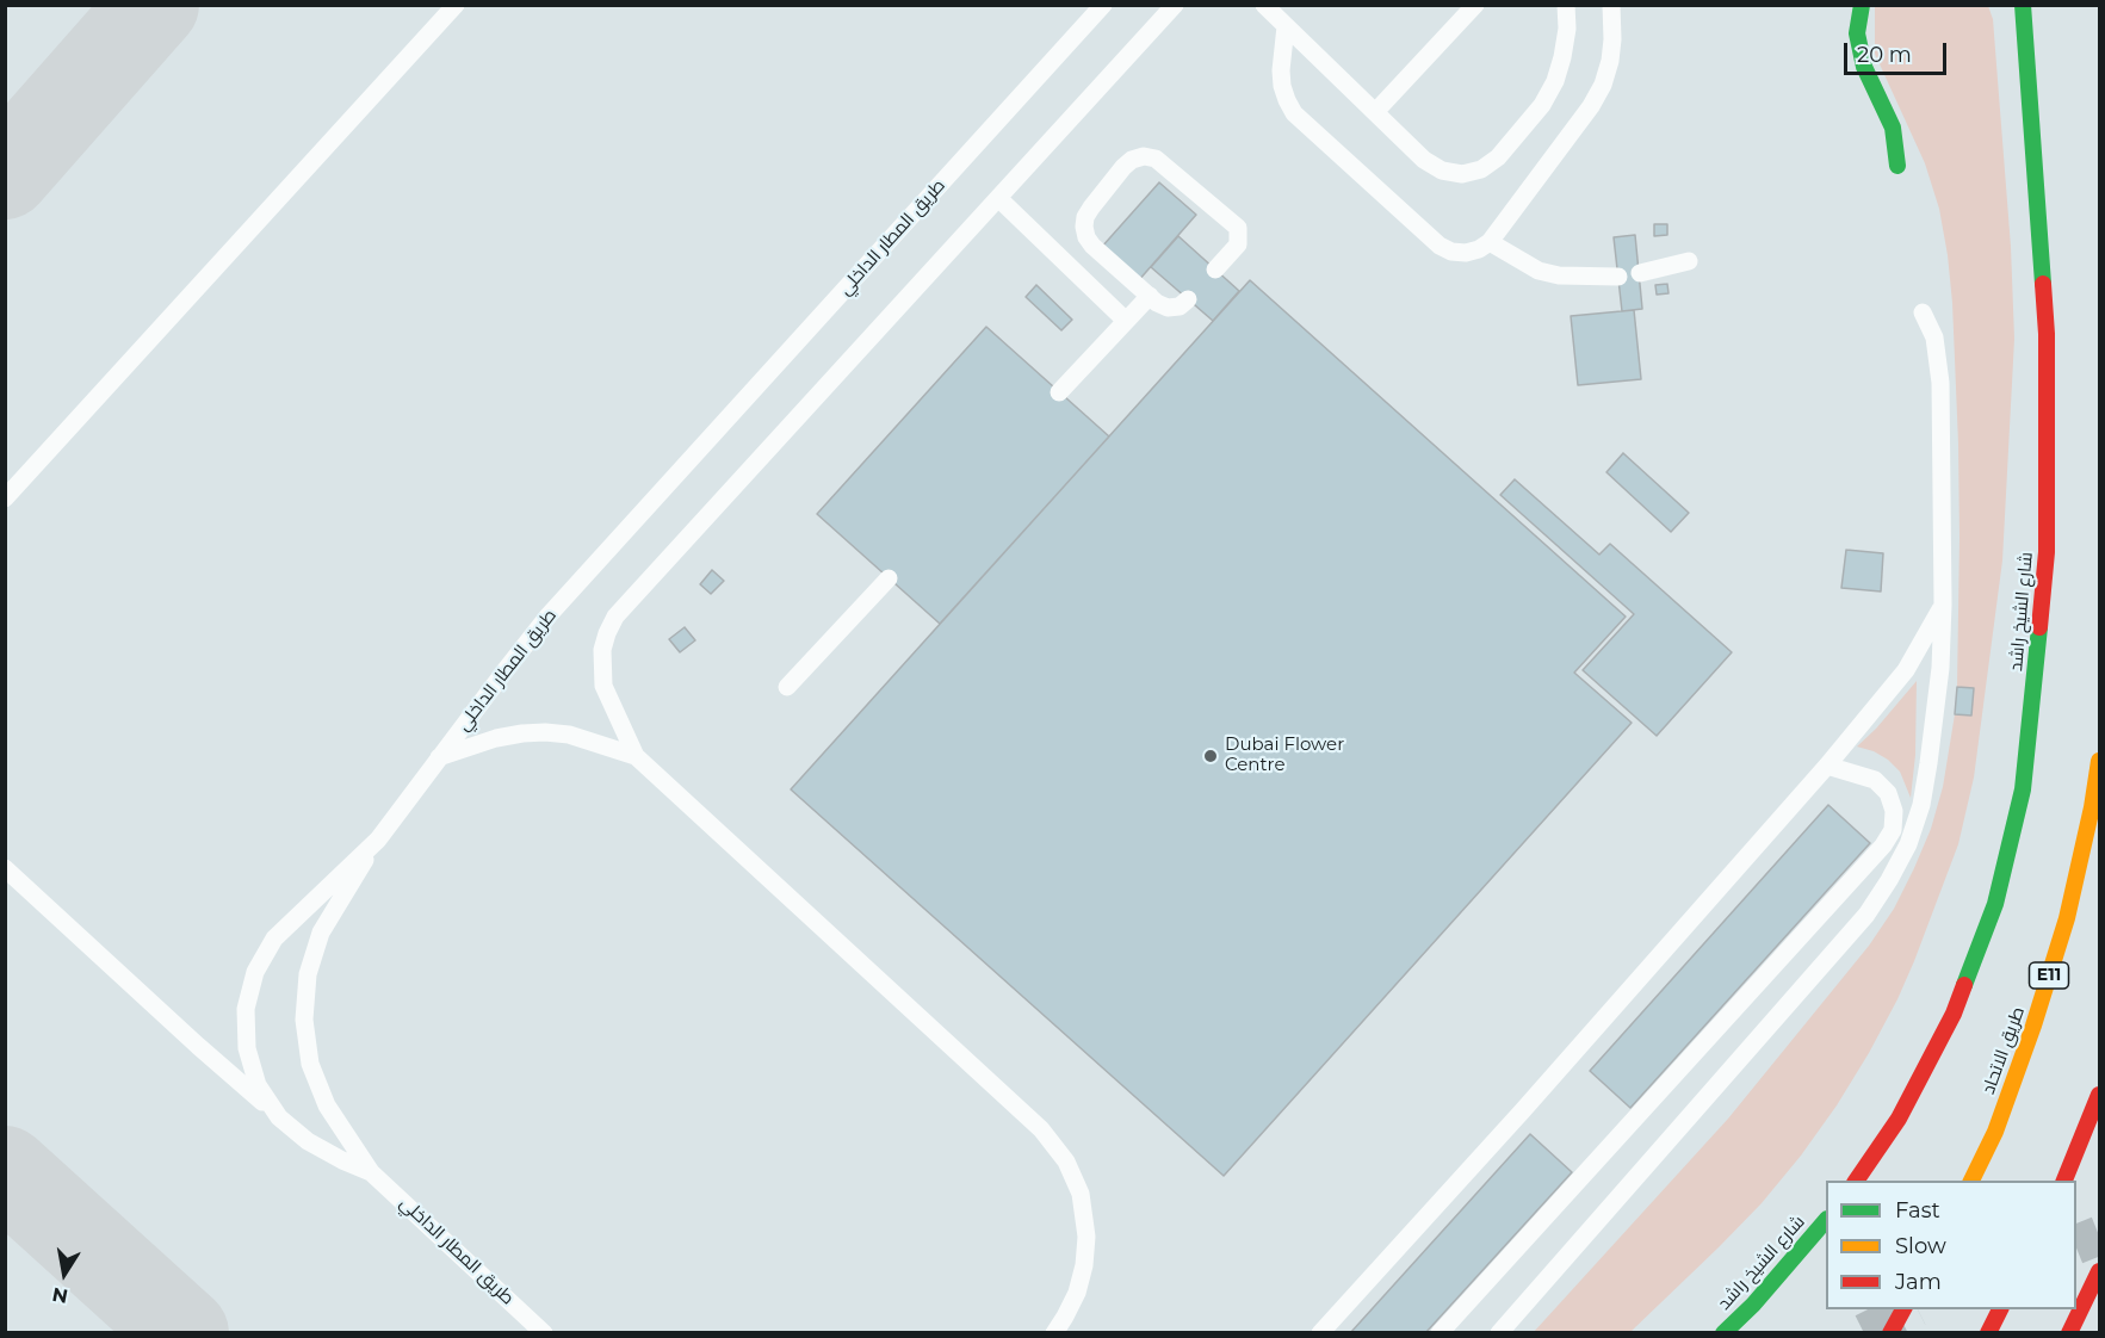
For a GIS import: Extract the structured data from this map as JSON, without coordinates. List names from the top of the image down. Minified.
{"streets":{"main road":["شارع الشيخ راشد","E11","طريق الاتحاد"],"lane":["طريق المطار الداخلي"]},"places":["Dubai Flower Centre"],"legend":["Fast","Slow","Jam"],"scale_bar":"20 m","north":"bottom"}
